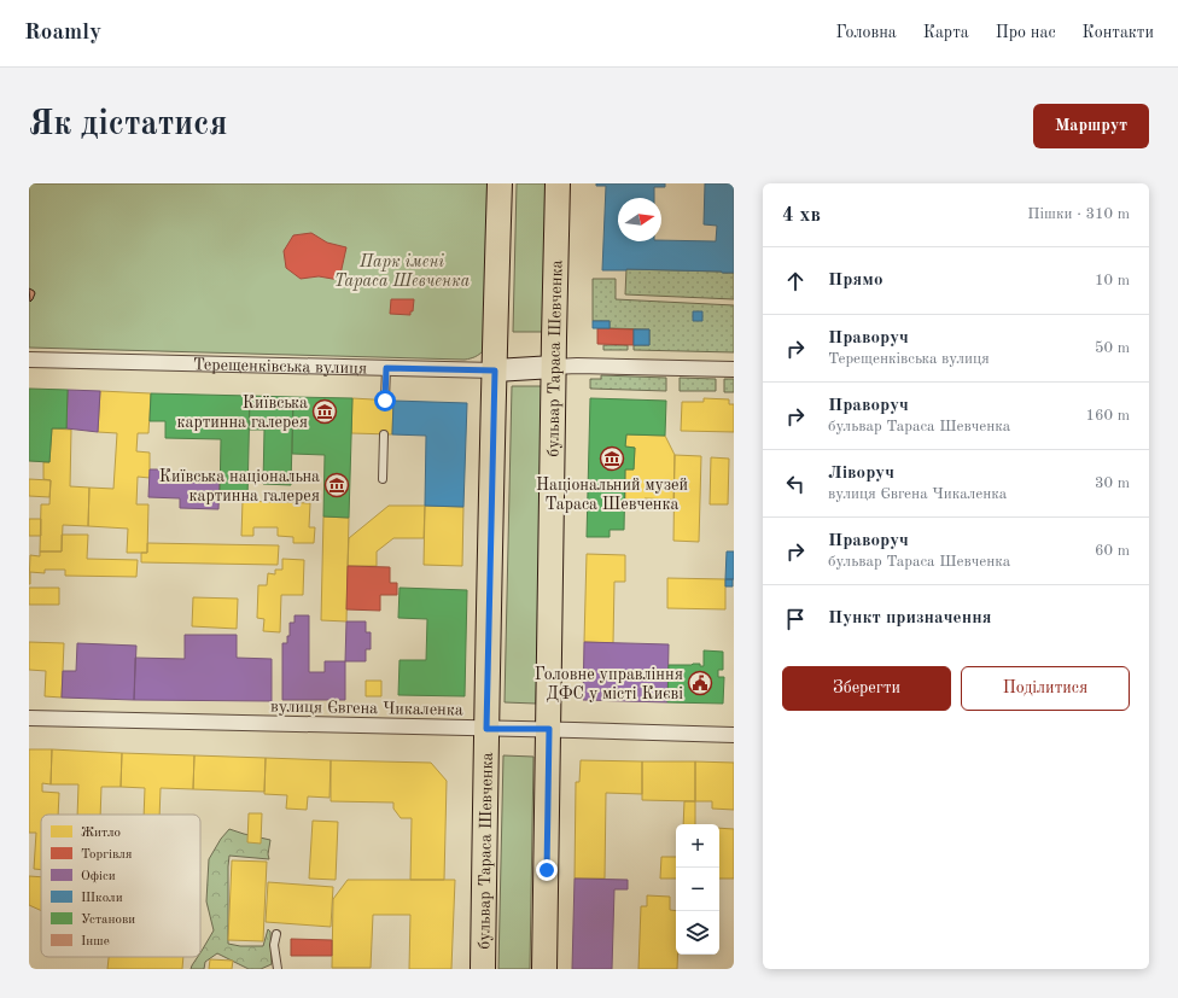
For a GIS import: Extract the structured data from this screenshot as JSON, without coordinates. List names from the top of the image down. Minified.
{"streets":{"main road":["бульвар Тараса Шевченка"],"street":["Терещенківська вулиця","вулиця Євгена Чикаленка"]},"crossings":[["бульвар Тараса Шевченка","Терещенківська вулиця"],["бульвар Тараса Шевченка","вулиця Євгена Чикаленка"]],"parks":["Парк імені Тараса Шевченка"],"places":{"museum":["Київська картинна галерея","Національний музей Тараса Шевченка","Київська національна картинна галерея"],"public building":["Головне управління ДФС у місті Києві"]},"legend":["Житло","Торгівля","Офіси","Школи","Установи","Інше"],"north":"right","page":{"header":"Roamly","nav":["Головна","Карта","Про нас","Контакти"],"buttons":["Маршрут",["Зберегти","Поділитися"]],"title":"Як дістатися","heading":["4 хв","Пішки · 310 m"],"list":[["Прямо","10 m"],["Праворуч","Терещенківська вулиця","50 m"],["Праворуч","бульвар Тараса Шевченка","160 m"],["Ліворуч","вулиця Євгена Чикаленка","30 m"],["Праворуч","бульвар Тараса Шевченка","60 m"],"Пункт призначення"],"map_buttons":["+","−"]}}
